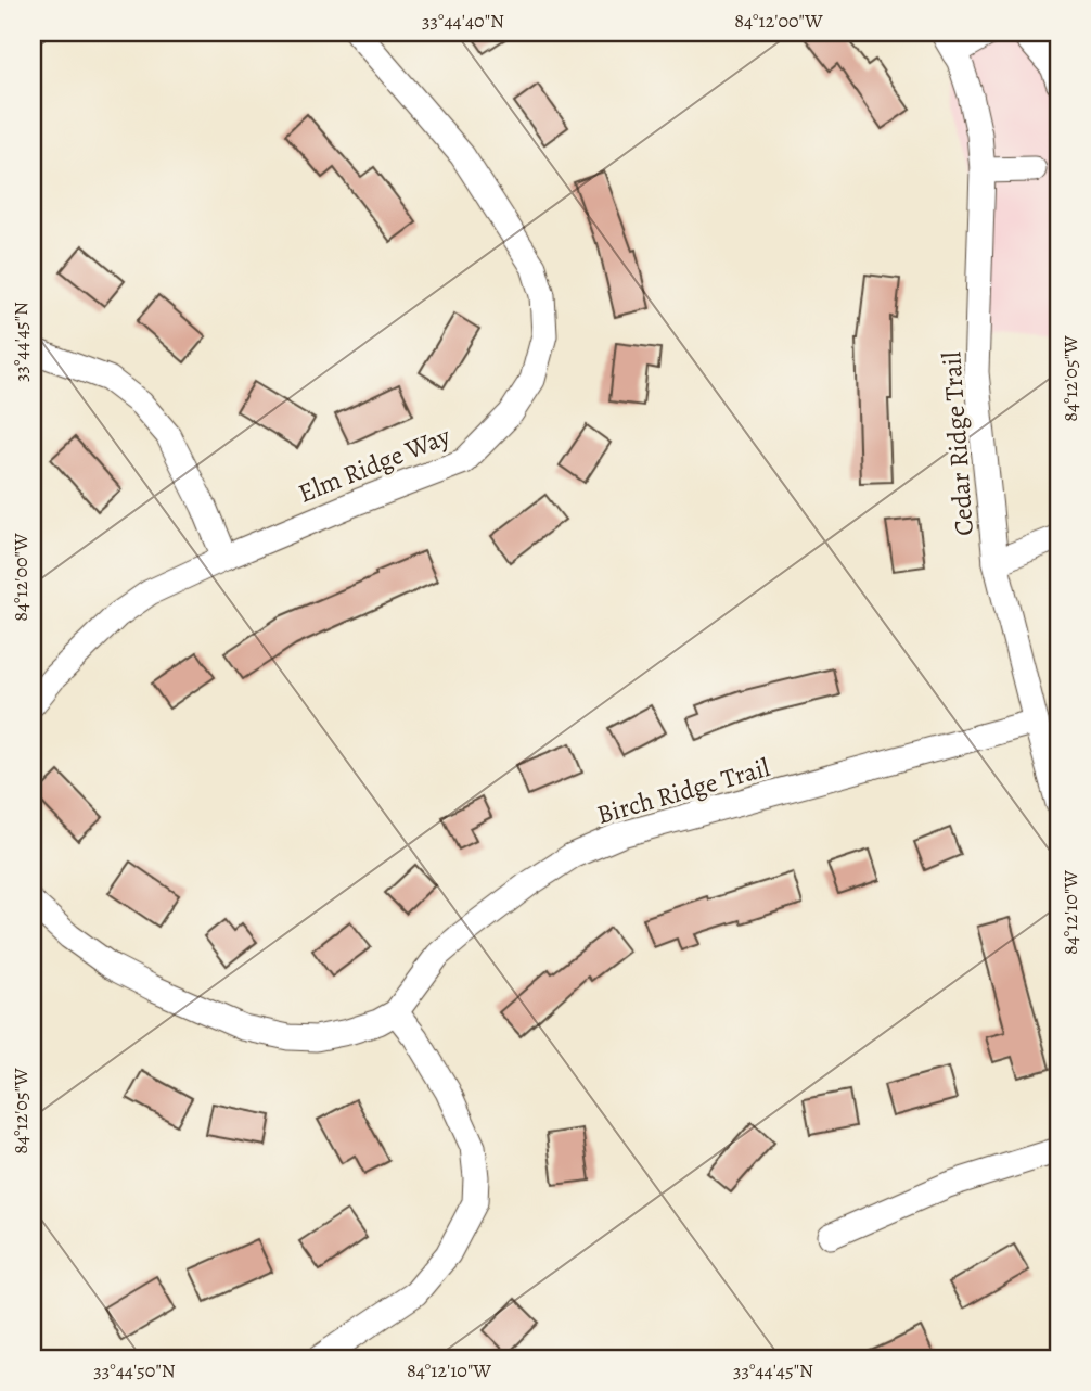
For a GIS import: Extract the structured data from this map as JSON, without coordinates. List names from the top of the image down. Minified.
{"streets":{"street":["Cedar Ridge Trail","Elm Ridge Way","Birch Ridge Trail"]},"crossings":[["Cedar Ridge Trail","Birch Ridge Trail"]],"coordinates":["33°44'40\"N","84°12'00\"W","33°44'45\"N","84°12'05\"W","84°12'10\"W","33°44'50\"N"]}
